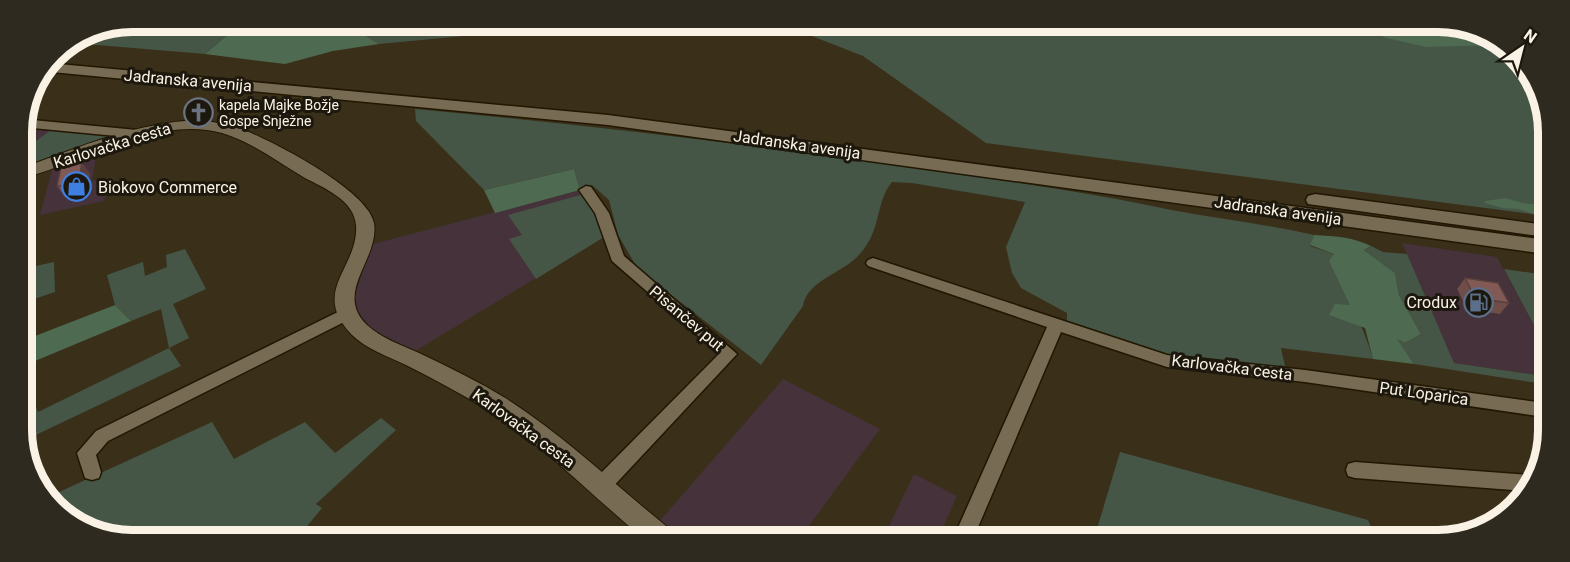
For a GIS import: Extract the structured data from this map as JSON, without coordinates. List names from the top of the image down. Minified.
{"streets":{"main road":["Jadranska avenija"],"street":["Karlovačka cesta","Pisančev put","Put Loparica"]},"crossings":[["Karlovačka cesta","Pisančev put"],["Karlovačka cesta","Put Loparica"]],"places":{"church":["kapela Majke Božje Gospe Snježne"],"shop":["Biokovo Commerce"],"fuel station":["Crodux"]},"north":"top right"}
